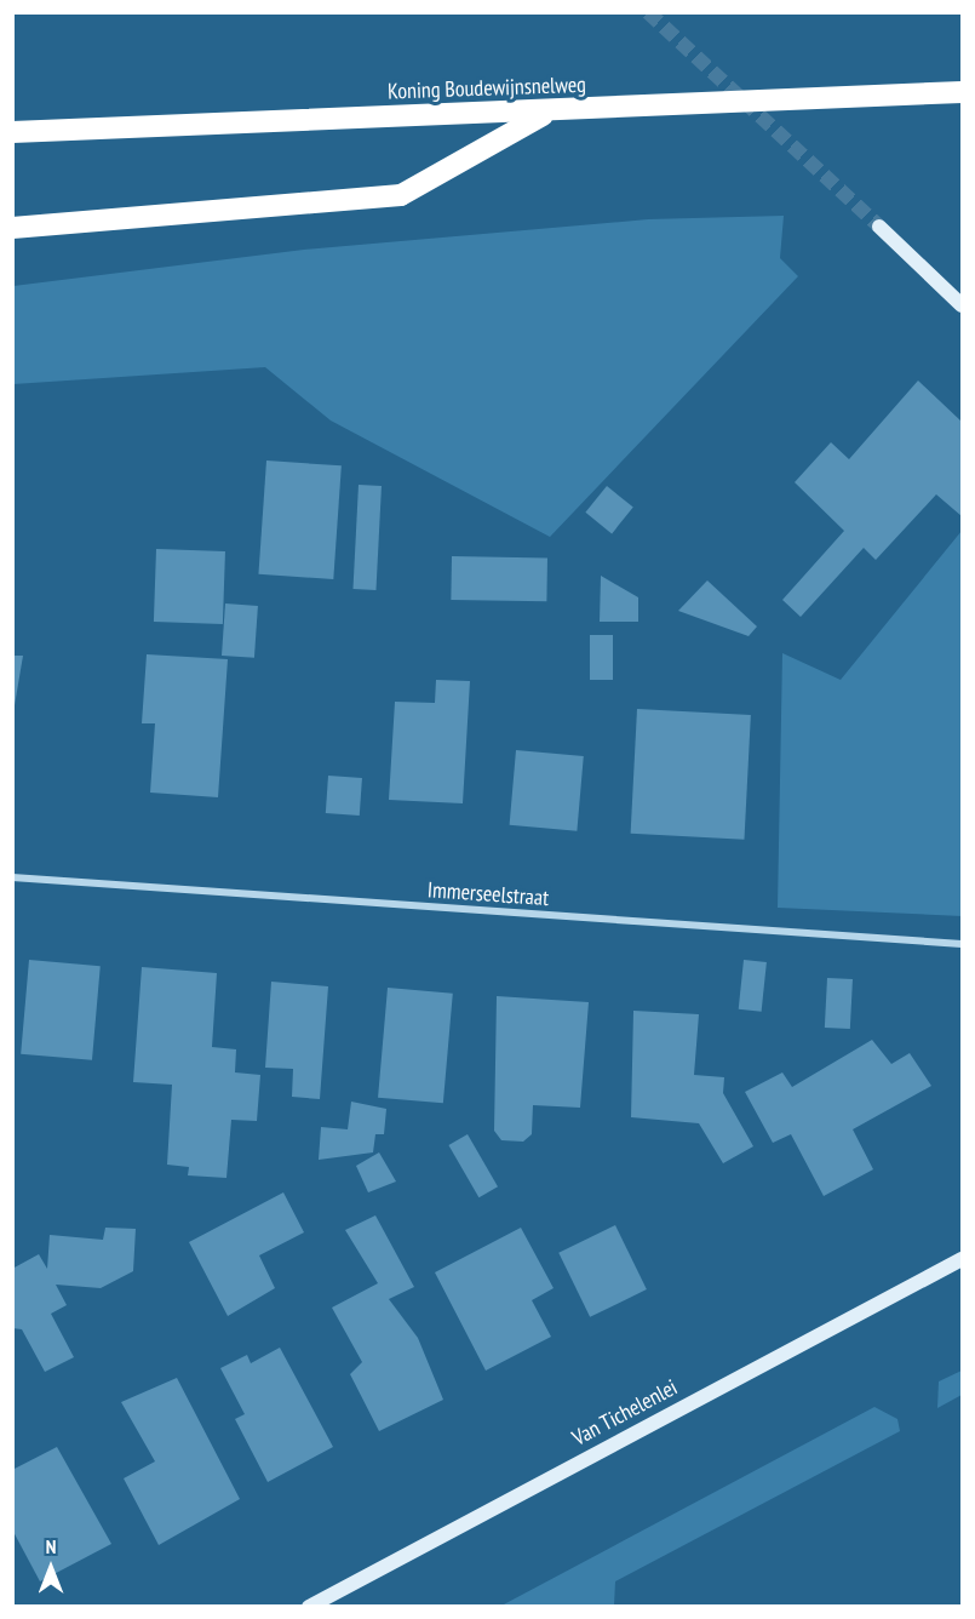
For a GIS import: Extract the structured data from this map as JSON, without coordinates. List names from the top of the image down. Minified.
{"streets":{"highway":["Koning Boudewijnsnelweg"],"street":["Immerseelstraat","Van Tichelenlei"]},"north":"top"}
